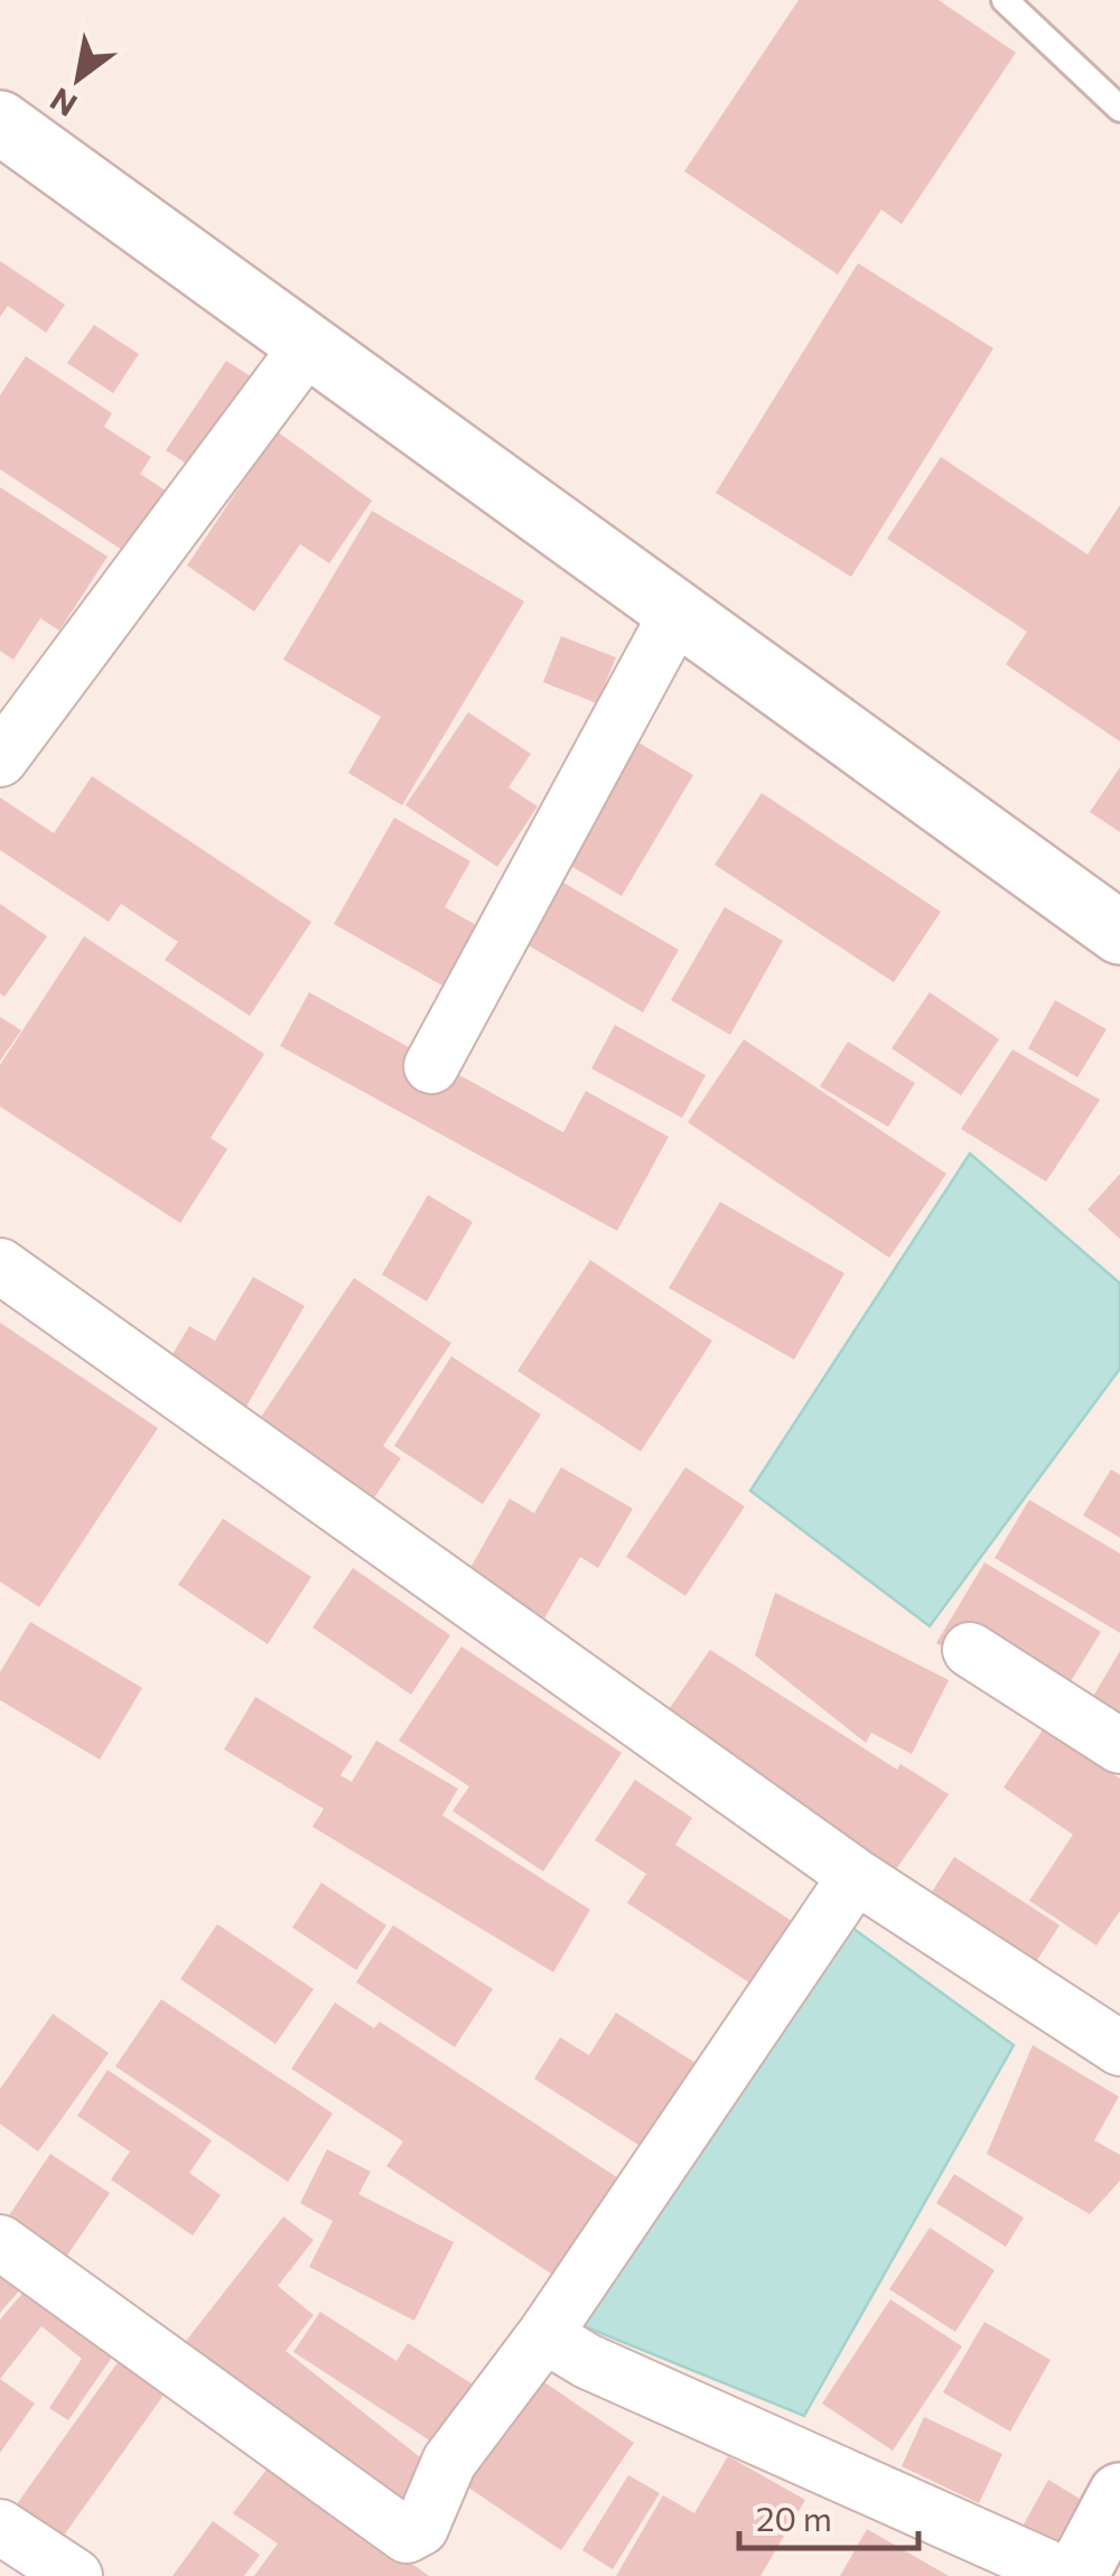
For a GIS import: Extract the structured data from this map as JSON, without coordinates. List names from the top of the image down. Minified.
{"scale_bar":"20 m","north":"bottom left"}
